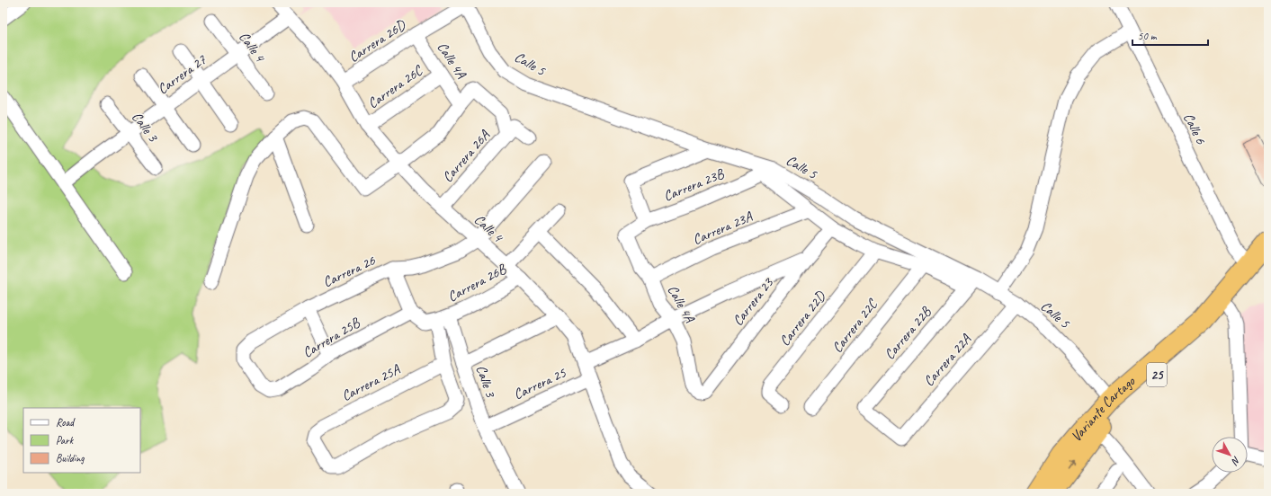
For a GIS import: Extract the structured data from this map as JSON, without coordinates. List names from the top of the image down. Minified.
{"streets":{"highway":["25","Variante Cartago"],"street":["Carrera 26D","Calle 4","Calle 4A","Calle 5","Carrera 27","Carrera 26C","Calle 3","Calle 6","Carrera 26A","Carrera 23B","Carrera 23A","Carrera 26","Carrera 26B","Carrera 23","Carrera 22D","Carrera 22C","Carrera 22B","Carrera 25B","Carrera 22A","Carrera 25A","Carrera 25"]},"crossings":[["Carrera 26D","Calle 4"],["Carrera 26D","Calle 4A"],["Carrera 26D","Calle 5"],["Calle 4","Carrera 27"],["Calle 4","Carrera 26C"],["Calle 4","Carrera 26A"],["Calle 4","Carrera 26"],["Calle 4","Carrera 26B"],["Calle 4","Carrera 25"],["Calle 4A","Carrera 26C"],["Calle 4A","Carrera 23B"],["Calle 4A","Carrera 23A"],["Calle 4A","Carrera 23"],["Calle 5","Carrera 23B"],["Calle 5","Carrera 22B"],["Calle 5","Carrera 22A"],["Calle 5","Variante Cartago"],["Carrera 27","Calle 3"],["Calle 3","Carrera 26B"],["Calle 3","Carrera 25"],["Calle 6","Variante Cartago"],["Carrera 26","Carrera 25B"],["Carrera 22B","Carrera 22A"]],"legend":["Road","Park","Building"],"scale_bar":"50 m","north":"bottom right"}
